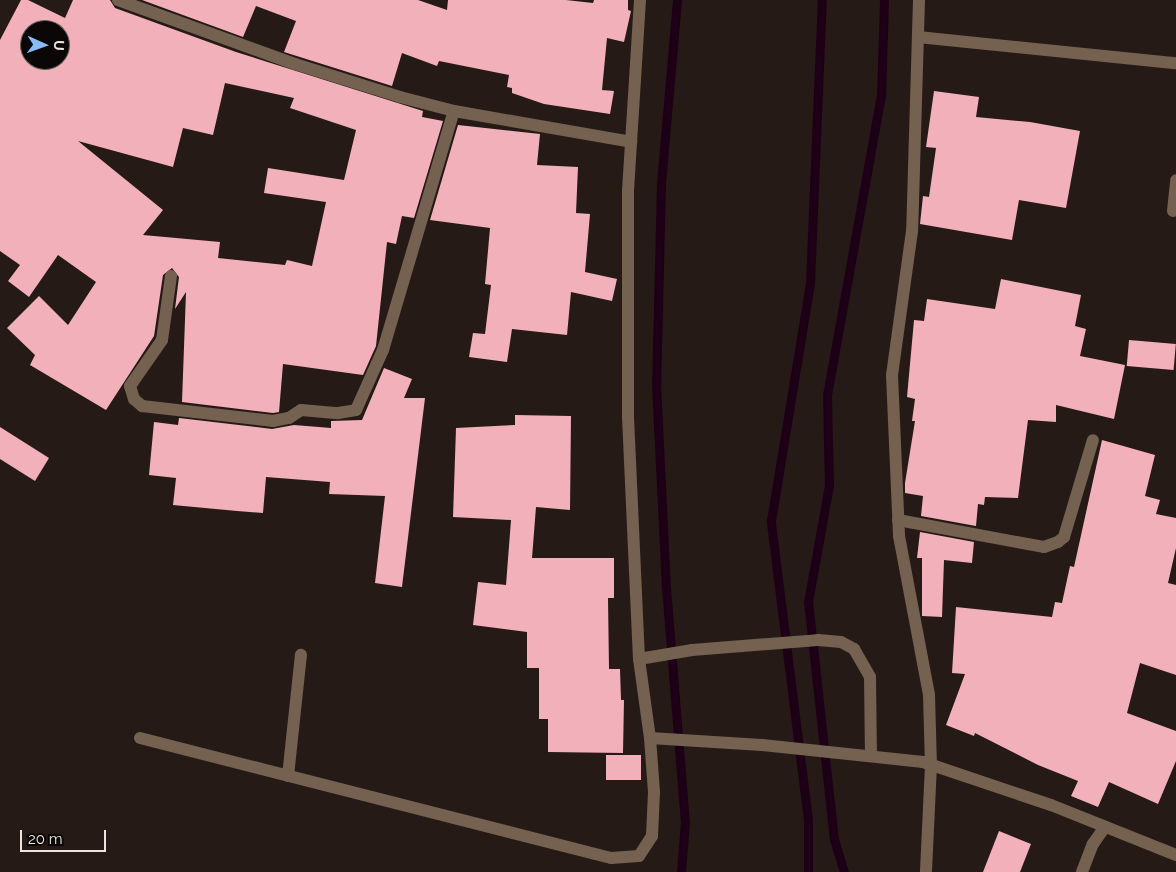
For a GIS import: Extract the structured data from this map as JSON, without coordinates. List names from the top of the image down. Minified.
{"scale_bar":"20 m","north":"right"}
